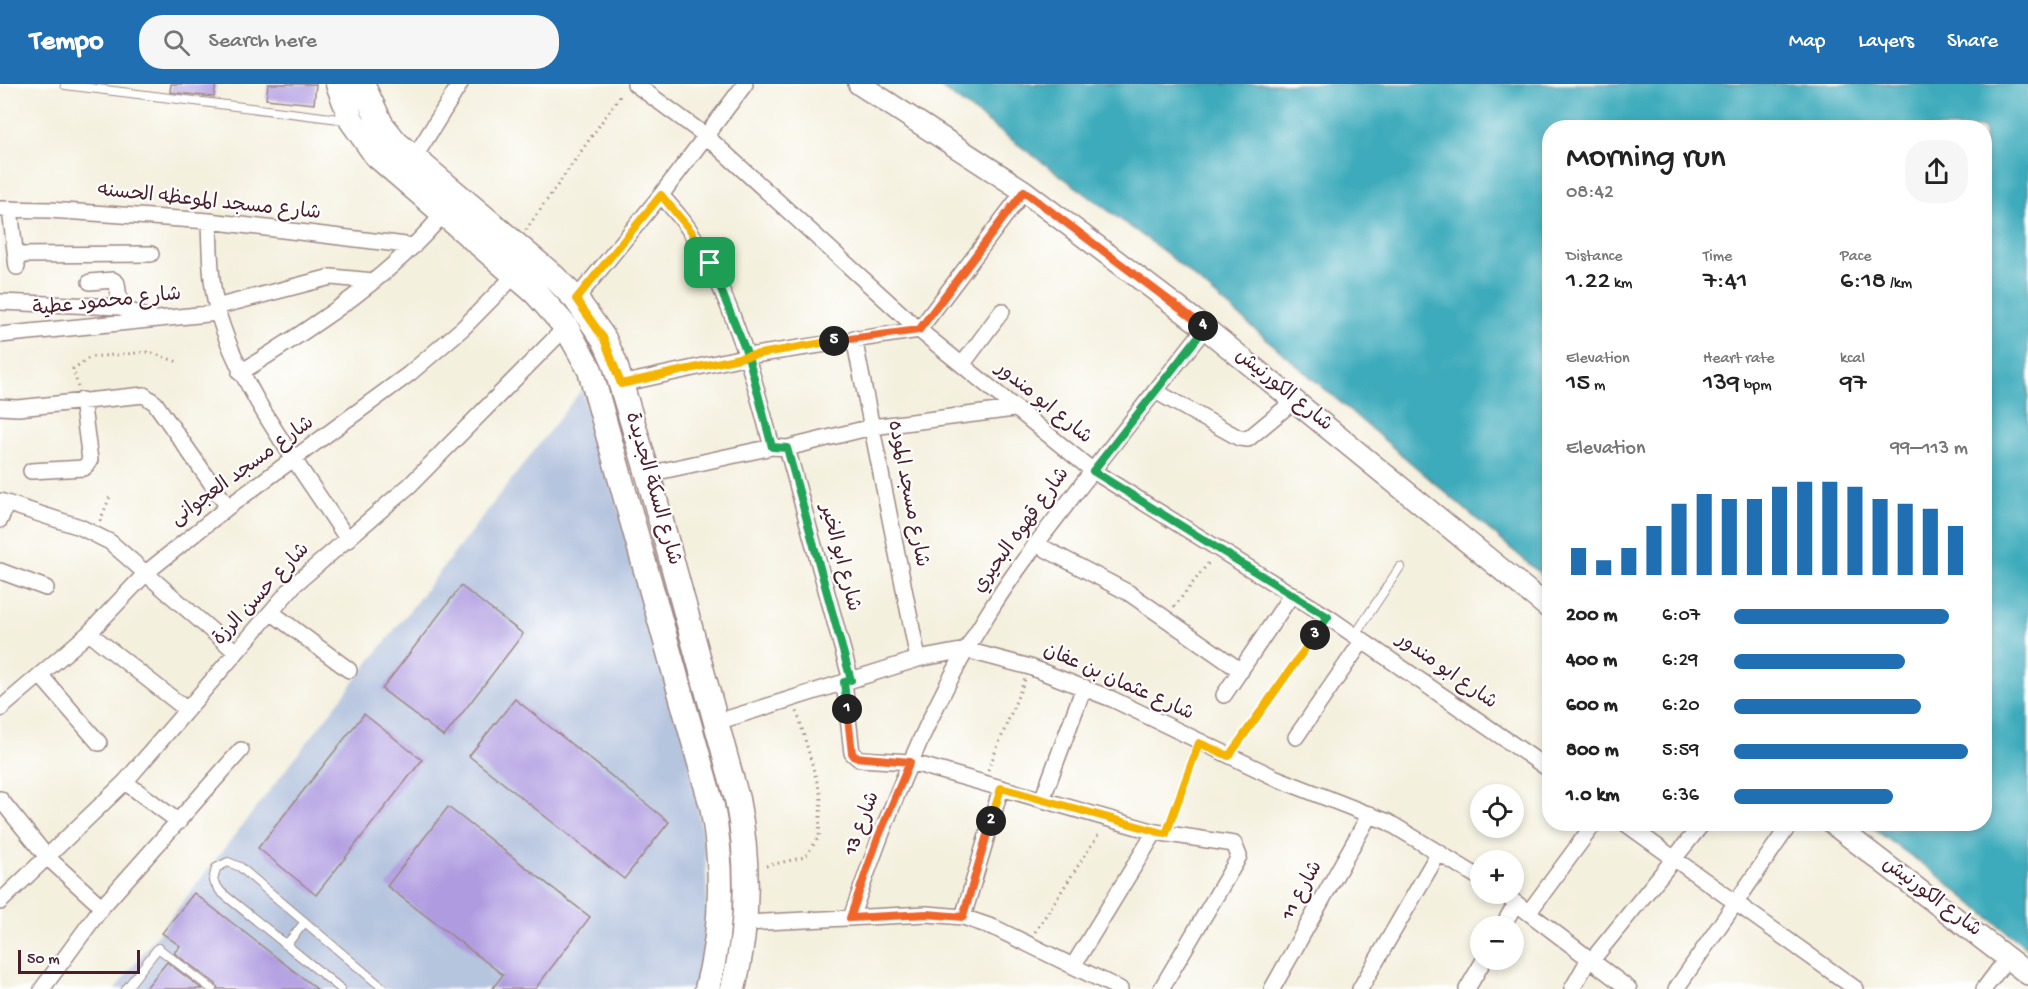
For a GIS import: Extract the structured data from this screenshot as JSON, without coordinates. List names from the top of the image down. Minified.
{"streets":{"main road":["شارع الكورنيش","شارع السكة الجديدة"],"street":["شارع مسجد الموعظه الحسنه","شارع محمود عطية","شارع ابو مندور","شارع مسجد العجوانى","شارع مسجد الموده","شارع قهوه البحيري","شارع ابو الخير","شارع حسن الرزة","شارع عثمان بن عفان","شارع 13","شارع 11"]},"crossings":[["شارع الكورنيش","شارع قهوه البحيري"],["شارع ابو مندور","شارع قهوه البحيري"],["شارع مسجد العجوانى","شارع السكة الجديدة"],["شارع السكة الجديدة","شارع حسن الرزة"],["شارع السكة الجديدة","شارع عثمان بن عفان"],["شارع مسجد الموده","شارع عثمان بن عفان"],["شارع قهوه البحيري","شارع عثمان بن عفان"],["شارع قهوه البحيري","شارع 13"],["شارع ابو الخير","شارع عثمان بن عفان"],["شارع ابو الخير","شارع 13"],["شارع عثمان بن عفان","شارع 13"],["شارع عثمان بن عفان","شارع 11"]],"scale_bar":"50 m","page":{"header":"Tempo","search":"Search here","nav":["Map","Layers","Share"],"heading":["Morning run","08:42"],"stats":[["Distance","1.22 km"],["Time","7:41"],["Pace","6:18 /km"],["Elevation","15 m"],["Heart rate","139 bpm"],["kcal","97"]],"pins":["4","5","3","1","2"],"chart":["Elevation","99–113 m"],"list":[{"name":"200 m","note":"6:07"},{"name":"400 m","note":"6:29"},{"name":"600 m","note":"6:20"},{"name":"800 m","note":"5:59"},{"name":"1.0 km","note":"6:36"}],"map_buttons":["+","−"],"scale":"50 m"}}
